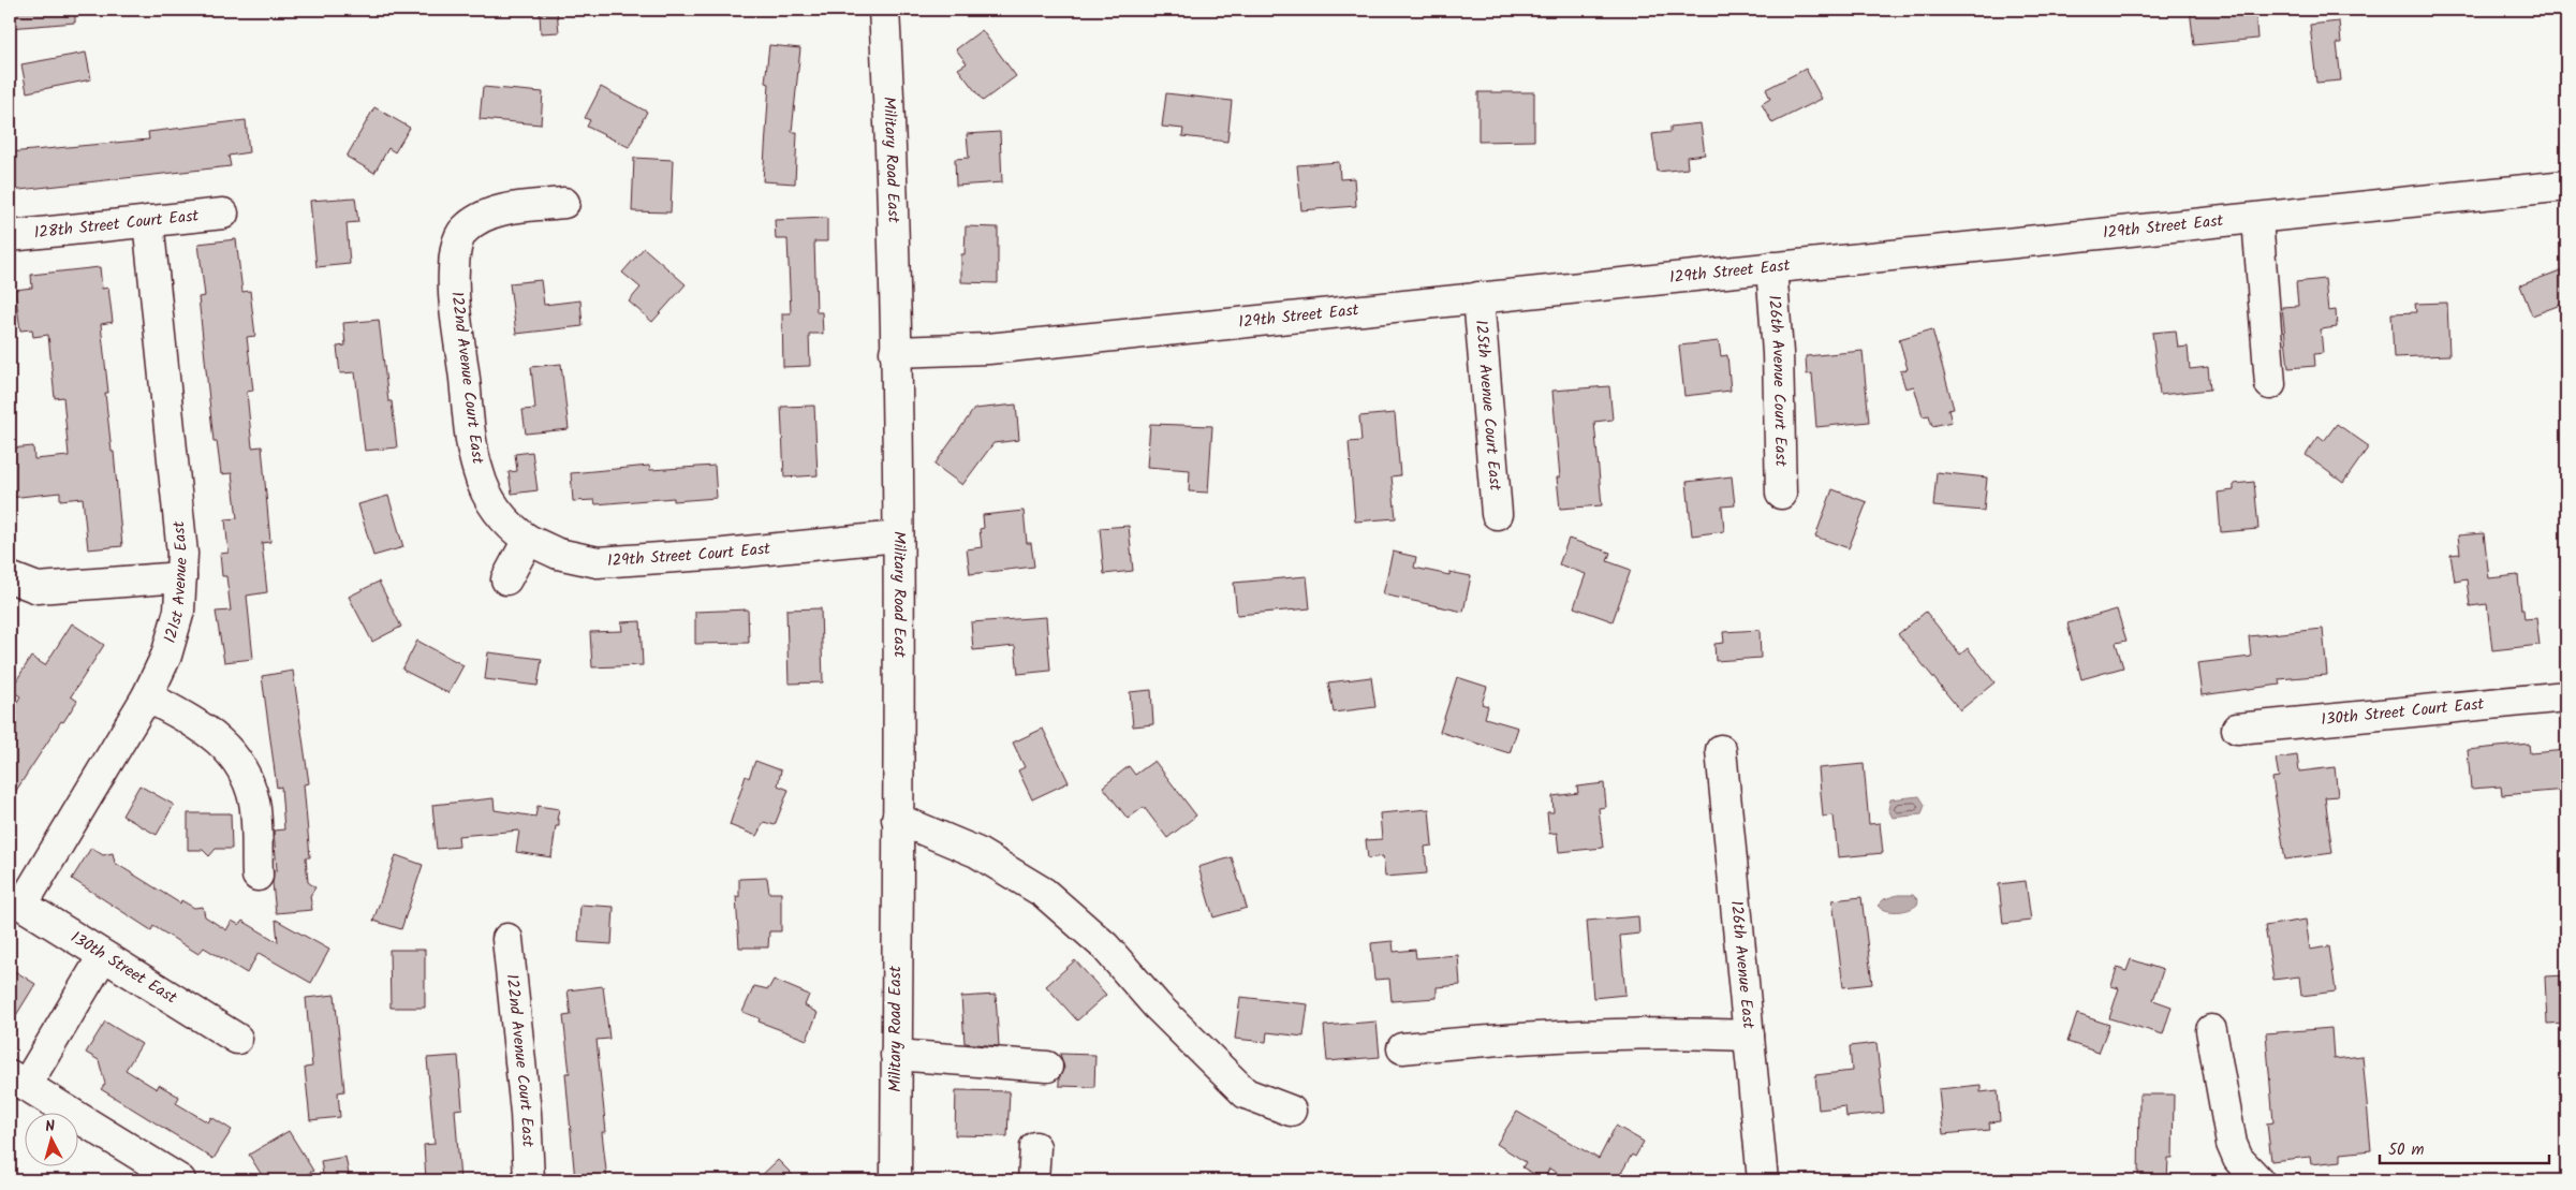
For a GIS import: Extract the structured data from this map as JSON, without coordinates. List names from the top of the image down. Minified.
{"streets":{"street":["Military Road East","128th Street Court East","129th Street East","122nd Avenue Court East","126th Avenue Court East","125th Avenue Court East","129th Street Court East","121st Avenue East","130th Street Court East","126th Avenue East","130th Street East"]},"crossings":[["Military Road East","129th Street East"],["Military Road East","129th Street Court East"],["128th Street Court East","121st Avenue East"],["129th Street East","126th Avenue Court East"],["129th Street East","125th Avenue Court East"],["122nd Avenue Court East","129th Street Court East"],["121st Avenue East","130th Street East"]],"scale_bar":"50 m","north":"top"}
